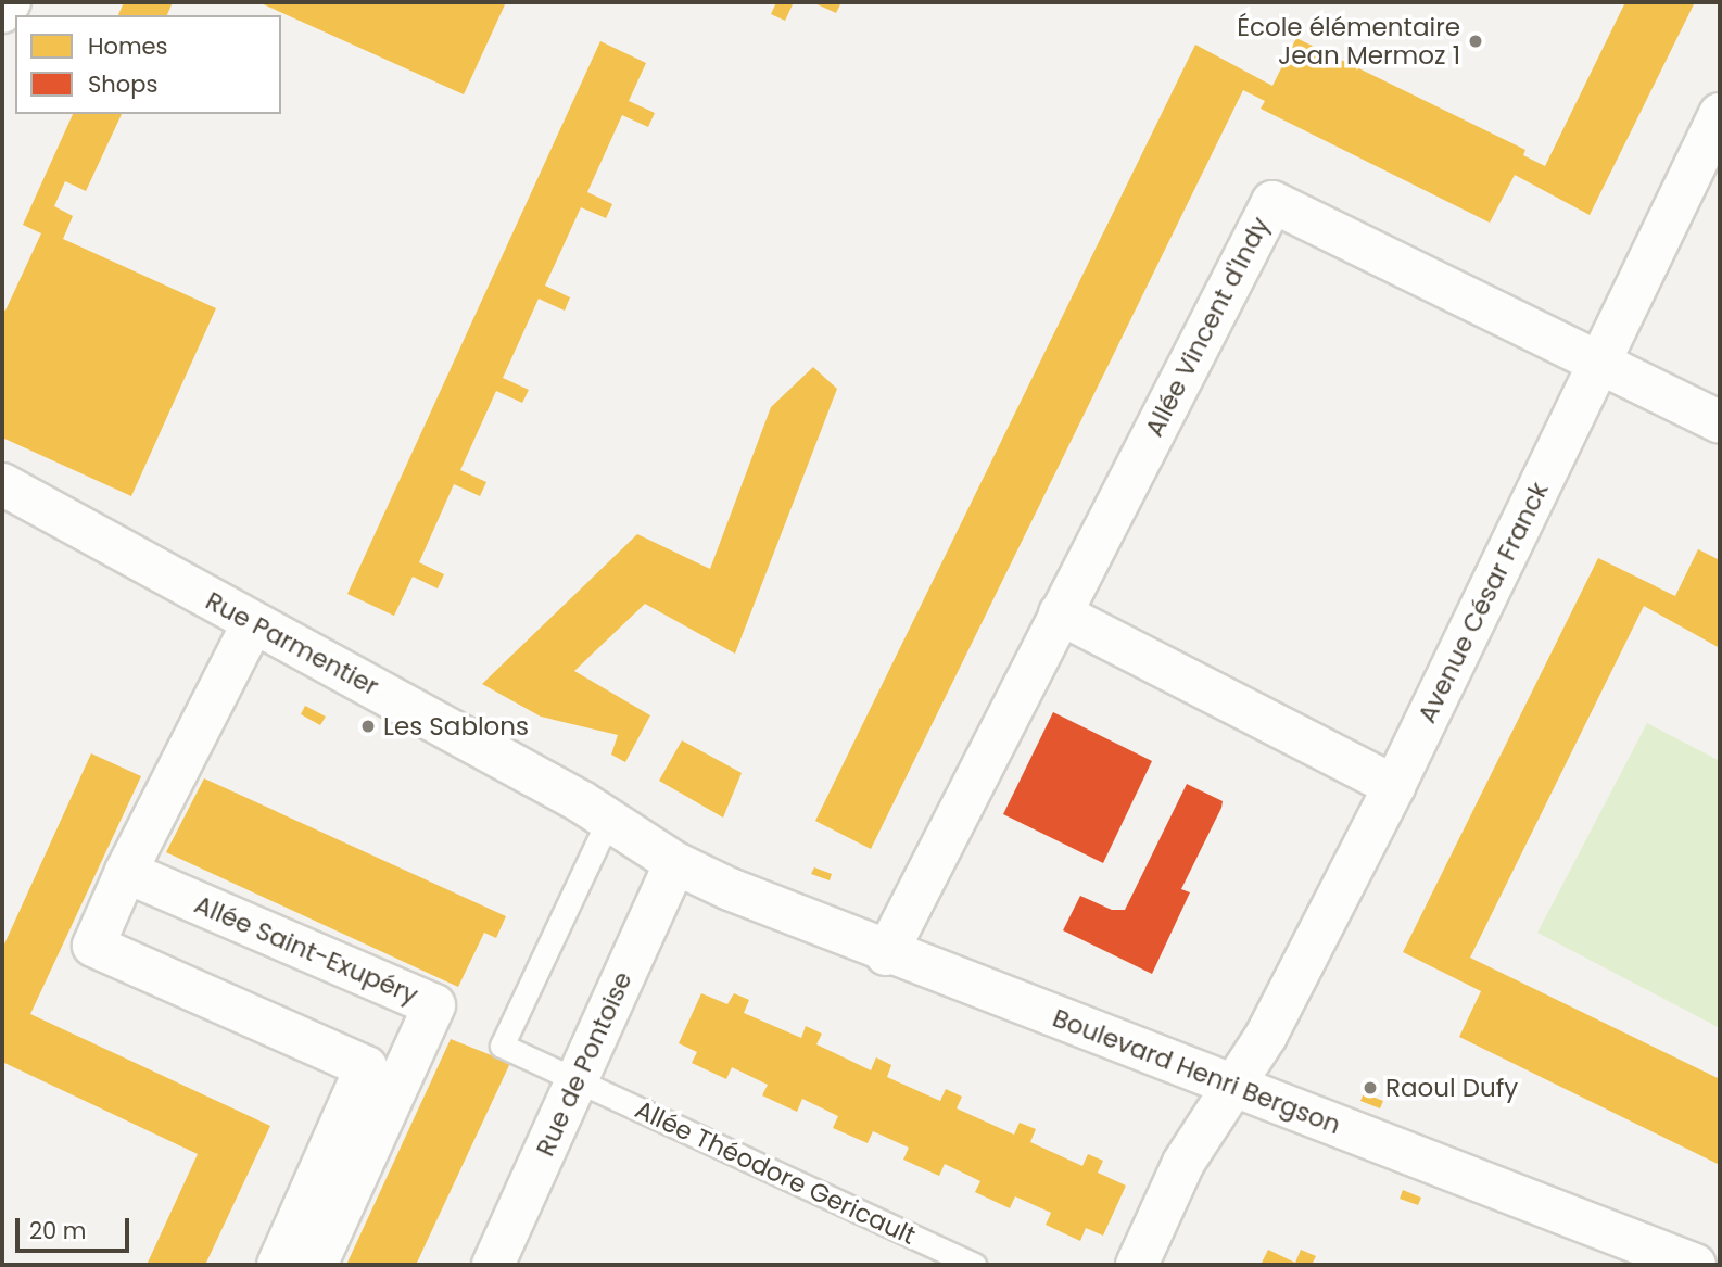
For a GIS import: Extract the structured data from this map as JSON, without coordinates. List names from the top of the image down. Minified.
{"streets":{"street":["Allée Vincent d'Indy","Avenue César Franck","Rue Parmentier","Allée Saint-Exupéry","Rue de Pontoise","Boulevard Henri Bergson"],"lane":["Allée Théodore Gericault"]},"crossings":[["Allée Vincent d'Indy","Avenue César Franck"],["Allée Vincent d'Indy","Boulevard Henri Bergson"],["Avenue César Franck","Boulevard Henri Bergson"],["Rue Parmentier","Rue de Pontoise"],["Rue Parmentier","Boulevard Henri Bergson"],["Rue Parmentier","Allée Théodore Gericault"],["Rue de Pontoise","Boulevard Henri Bergson"],["Rue de Pontoise","Allée Théodore Gericault"]],"places":["École élémentaire Jean Mermoz 1","Les Sablons","Raoul Dufy"],"legend":["Homes","Shops"],"scale_bar":"20 m"}
